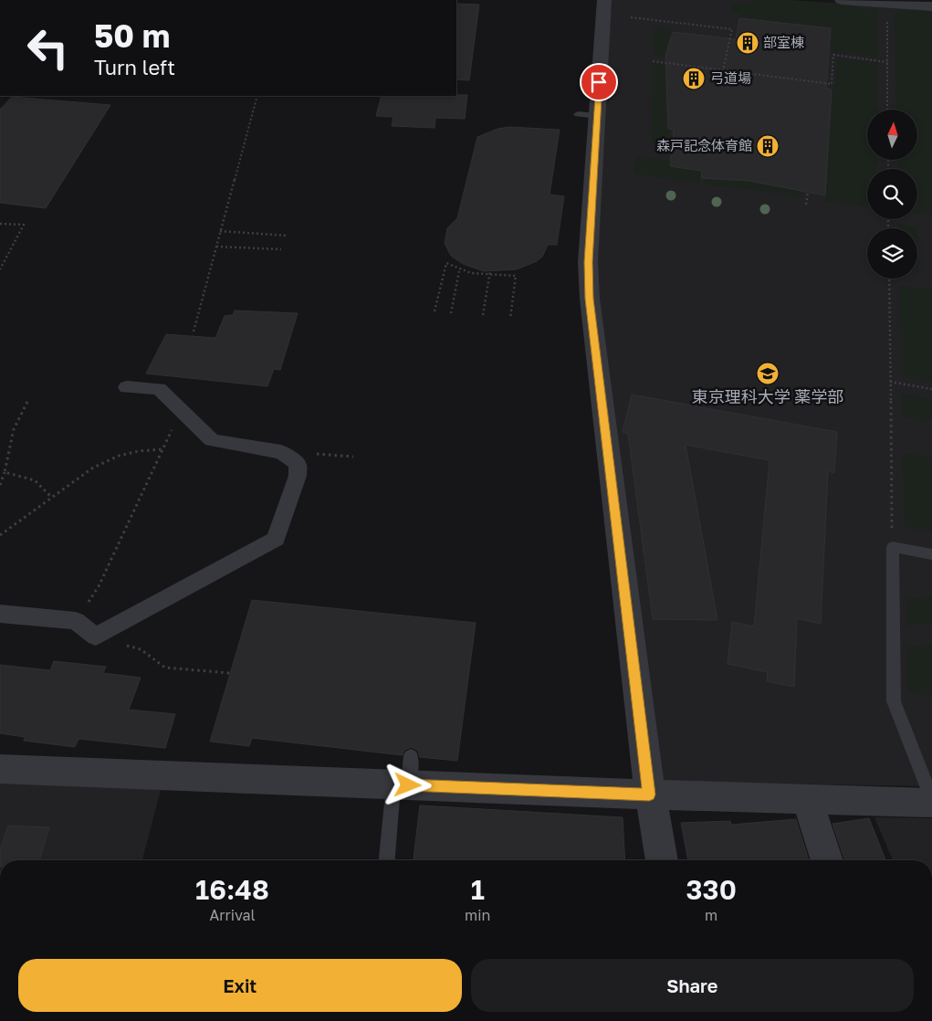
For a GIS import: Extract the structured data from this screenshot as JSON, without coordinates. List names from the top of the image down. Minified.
{"places":{"building":["部室棟","弓道場","森戸記念体育館"],"school or university":["東京理科大学 薬学部"]},"north":"top","page":{"turn":["50 m","Turn left"],"eta":["16:48","Arrival","1","min","330","m"],"buttons":["Exit","Share"]}}
